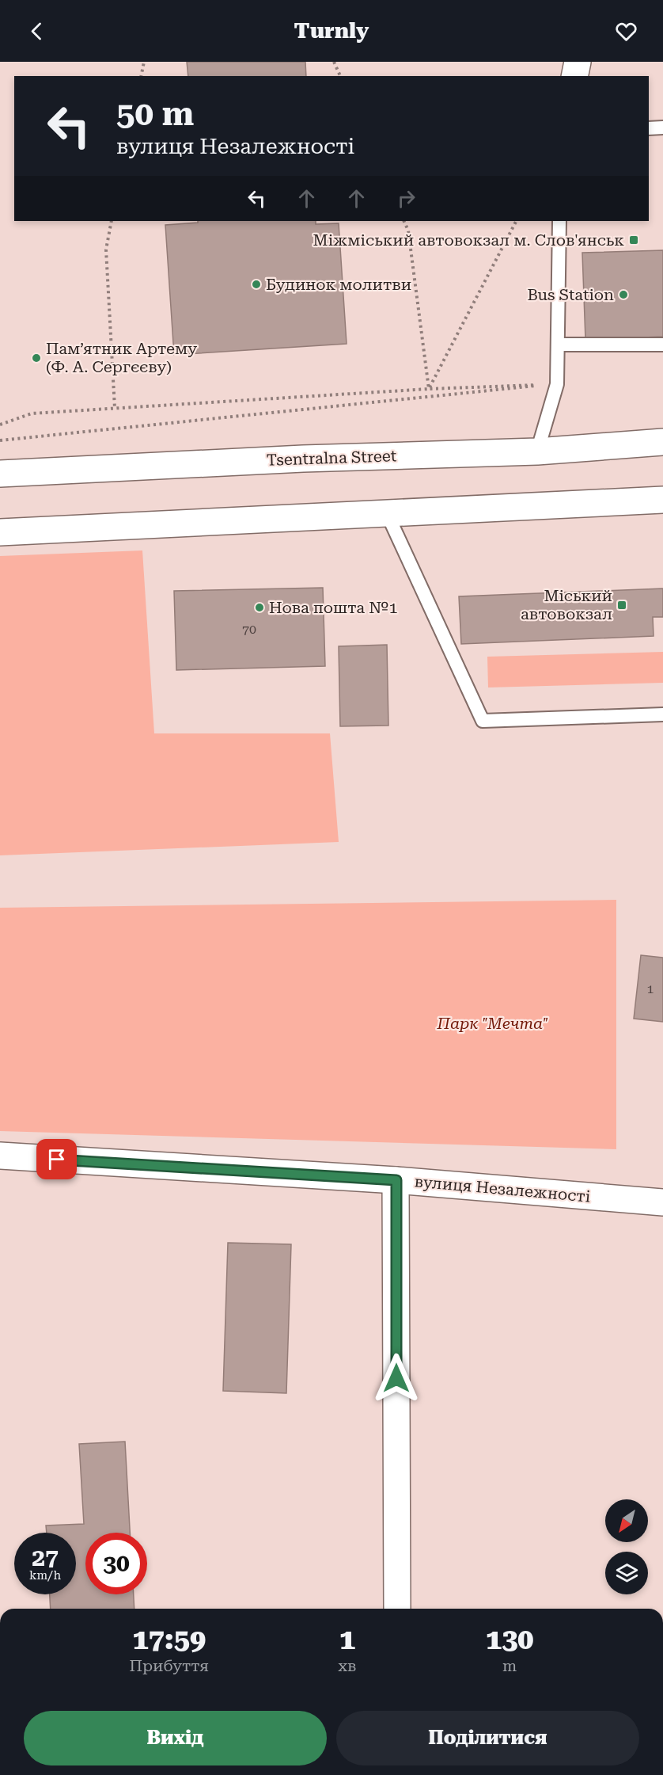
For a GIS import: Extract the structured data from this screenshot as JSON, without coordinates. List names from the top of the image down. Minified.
{"streets":{"street":["Tsentralna Street","вулиця Незалежності"]},"parks":["Парк \"Мечта\""],"places":{"transit":["Міжміський автовокзал м. Слов'янськ","Міський автовокзал"],"other":["Будинок молитви","Bus Station","Пам’ятник Артему (Ф. А. Сергєєву)","Нова пошта №1"]},"house_numbers":["70","1"],"north":"bottom left","page":{"header":"Turnly","turn":["50 m","вулиця Незалежності"],"speed":"27 km/h","limit":"30","eta":["17:59","Прибуття","1","хв","130","m"],"buttons":["Вихід","Поділитися"]}}
